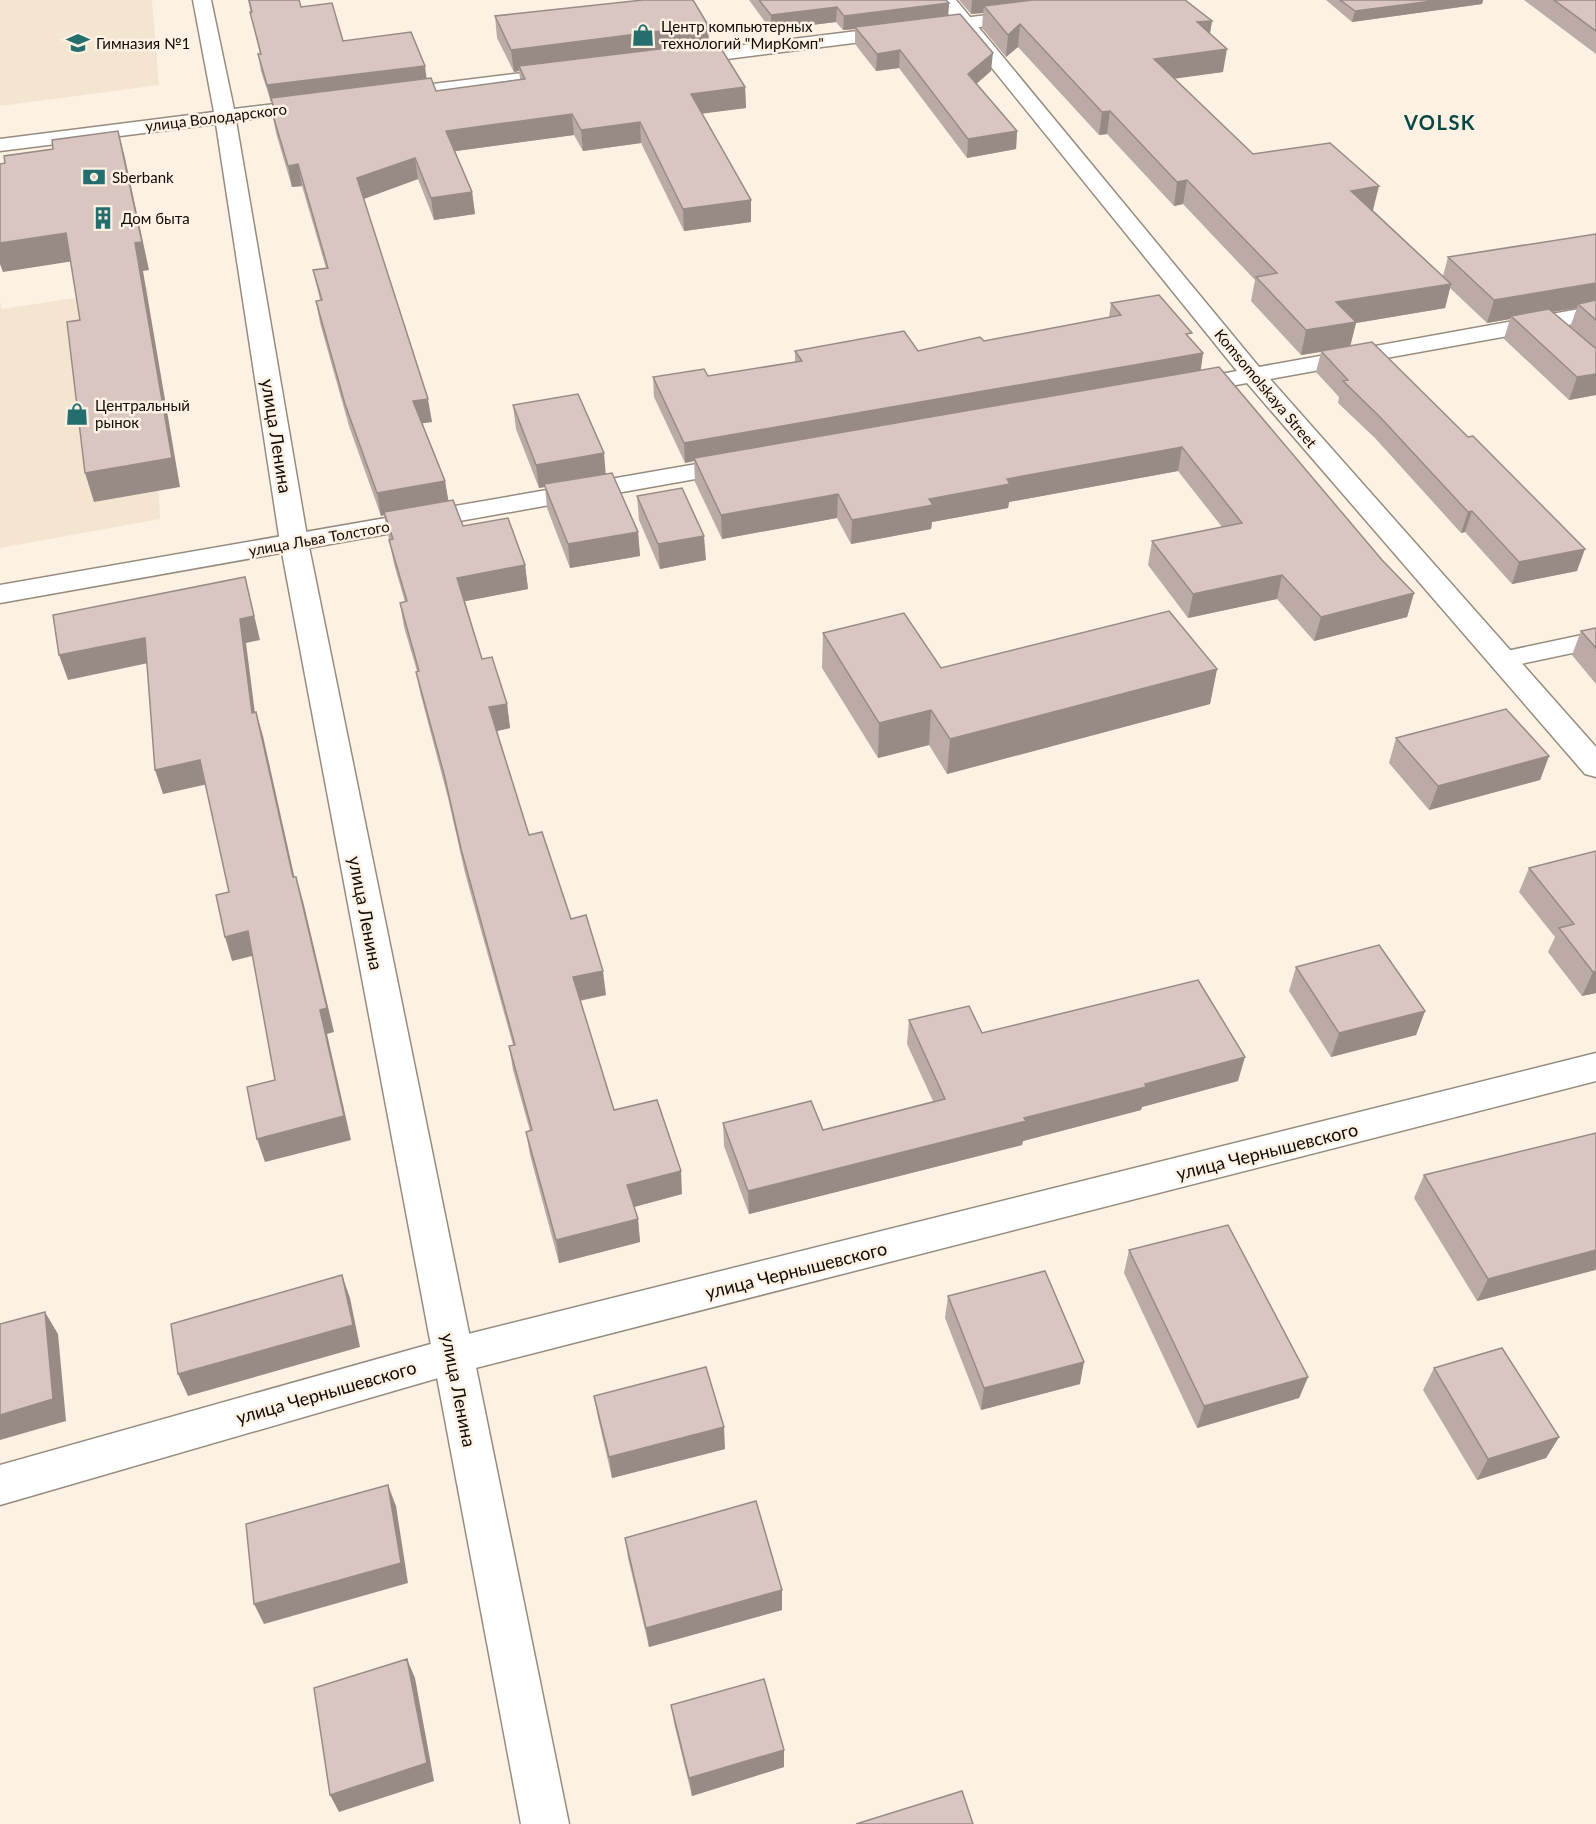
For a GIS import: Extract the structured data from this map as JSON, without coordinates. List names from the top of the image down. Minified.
{"streets":{"street":["улица Володарского","Komsomolskaya Street","улица Ленина","улица Льва Толстого","улица Чернышевского"]},"crossings":[["улица Володарского","улица Ленина"],["улица Ленина","улица Льва Толстого"],["улица Ленина","улица Чернышевского"]],"districts":["VOLSK"],"places":{"shop":["Центр компьютерных технологий \"МирКомп\"","Центральный рынок"],"school or university":["Гимназия №1"],"bank":["Sberbank"],"building":["Дом быта"]}}
